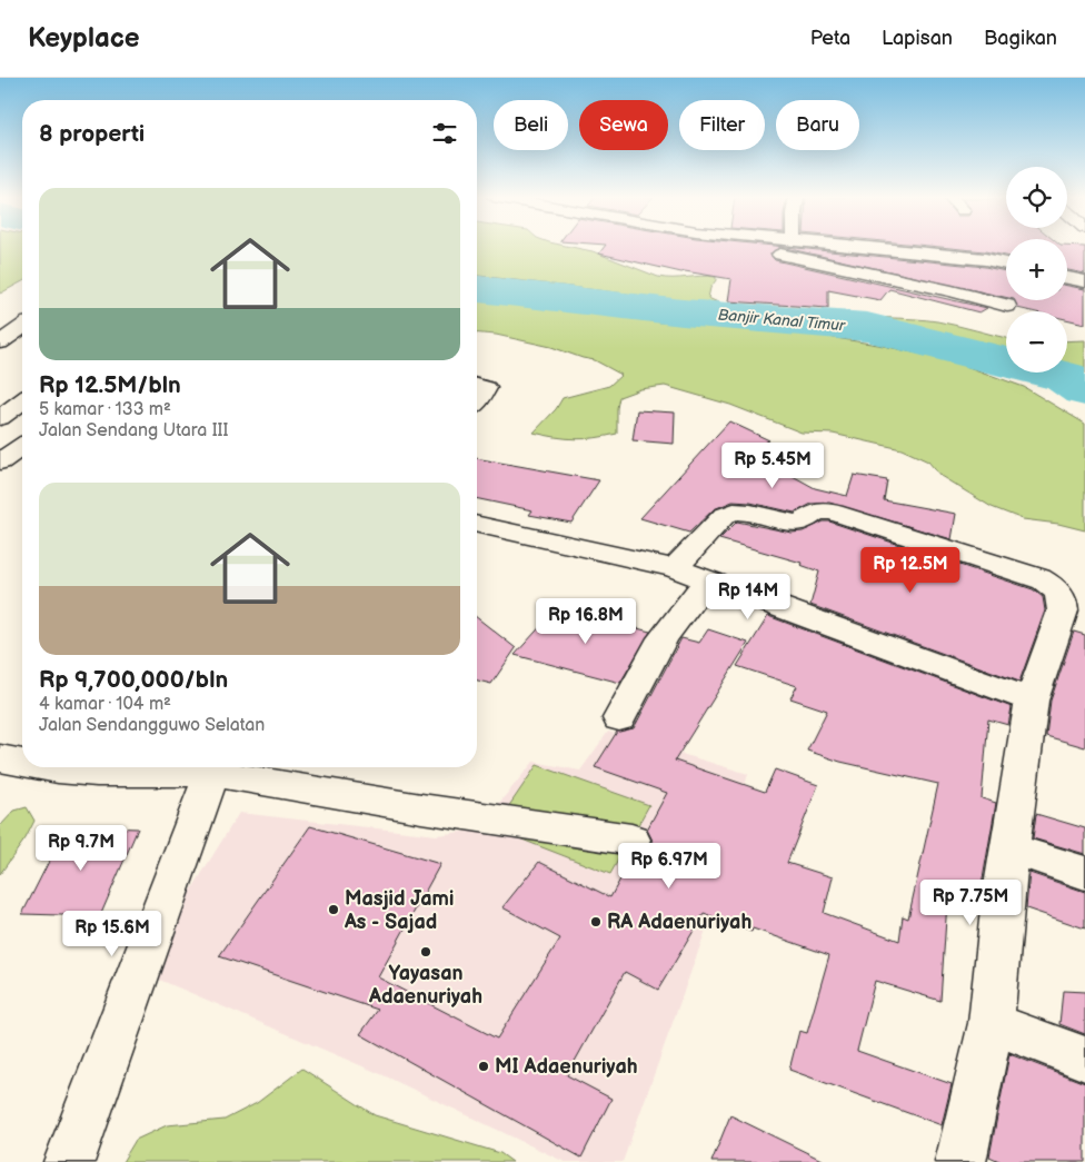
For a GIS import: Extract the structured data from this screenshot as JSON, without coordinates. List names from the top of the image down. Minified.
{"water":["Banjir Kanal Timur"],"places":["Masjid Jami As - Sajad","RA Adaenuriyah","Yayasan Adaenuriyah","MI Adaenuriyah"],"page":{"header":"Keyplace","nav":["Peta","Lapisan","Bagikan"],"chip":["Beli","Sewa","Filter","Baru"],"heading":"8 properti","map_buttons":["+","−"],"list":[{"name":"Rp 12.5M/bln","note":"5 kamar · 133 m² · Jalan Sendang Utara III"},{"name":"Rp 9,700,000/bln","note":"4 kamar · 104 m² · Jalan Sendangguwo Selatan"}],"price":["Rp 5.45M","Rp 12.5M","Rp 14M","Rp 16.8M","Rp 9.7M","Rp 6.97M","Rp 7.75M","Rp 15.6M"]}}
